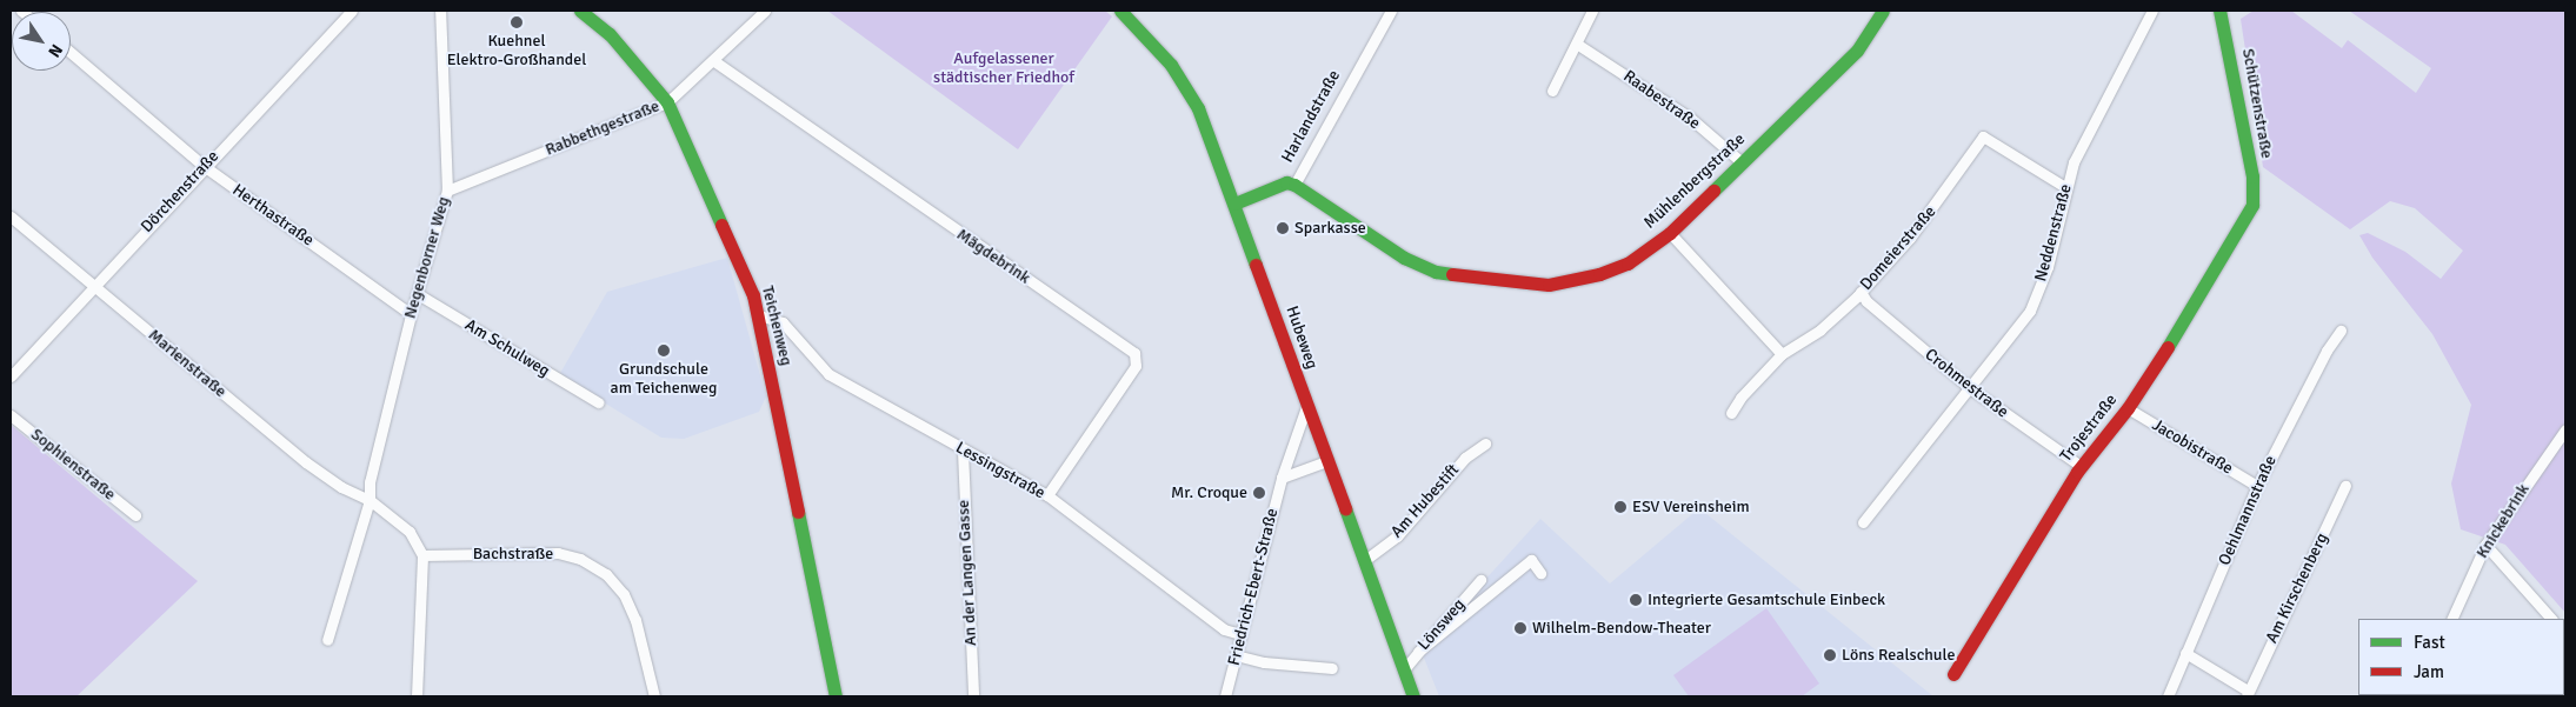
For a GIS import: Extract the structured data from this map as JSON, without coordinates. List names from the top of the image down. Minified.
{"streets":{"street":["Raabestraße","Schützenstraße","Harlandstraße","Rabbethgestraße","Mühlenbergstraße","Dörchenstraße","Herthastraße","Neddenstraße","Domeierstraße","Mägdebrink","Negenborner Weg","Teichenweg","Hubeweg","Am Schulweg","Marienstraße","Crohmestraße","Trojestraße","Jacobistraße","Sophienstraße","Lessingstraße","Am Hubestift","Oehlmannstraße","Knickebrink","Bachstraße","An der Langen Gasse","Friedrich-Ebert-Straße","Am Kirschenberg","Lönsweg"]},"crossings":[["Raabestraße","Mühlenbergstraße"],["Schützenstraße","Trojestraße"],["Harlandstraße","Mühlenbergstraße"],["Harlandstraße","Hubeweg"],["Rabbethgestraße","Mägdebrink"],["Rabbethgestraße","Negenborner Weg"],["Rabbethgestraße","Teichenweg"],["Dörchenstraße","Herthastraße"],["Dörchenstraße","Marienstraße"],["Herthastraße","Negenborner Weg"],["Neddenstraße","Domeierstraße"],["Neddenstraße","Crohmestraße"],["Domeierstraße","Crohmestraße"],["Mägdebrink","Lessingstraße"],["Negenborner Weg","Am Schulweg"],["Negenborner Weg","Marienstraße"],["Teichenweg","Lessingstraße"],["Hubeweg","Am Hubestift"],["Hubeweg","Friedrich-Ebert-Straße"],["Hubeweg","Lönsweg"],["Crohmestraße","Trojestraße"],["Trojestraße","Jacobistraße"],["Jacobistraße","Oehlmannstraße"],["Lessingstraße","An der Langen Gasse"],["Lessingstraße","Friedrich-Ebert-Straße"],["Oehlmannstraße","Am Kirschenberg"]],"parks":["Aufgelassener städtischer Friedhof"],"places":["Kuehnel Elektro-Großhandel","Sparkasse","Grundschule am Teichenweg","Mr. Croque","ESV Vereinsheim","Integrierte Gesamtschule Einbeck","Wilhelm-Bendow-Theater","Löns Realschule"],"legend":["Fast","Jam"],"north":"bottom right"}
